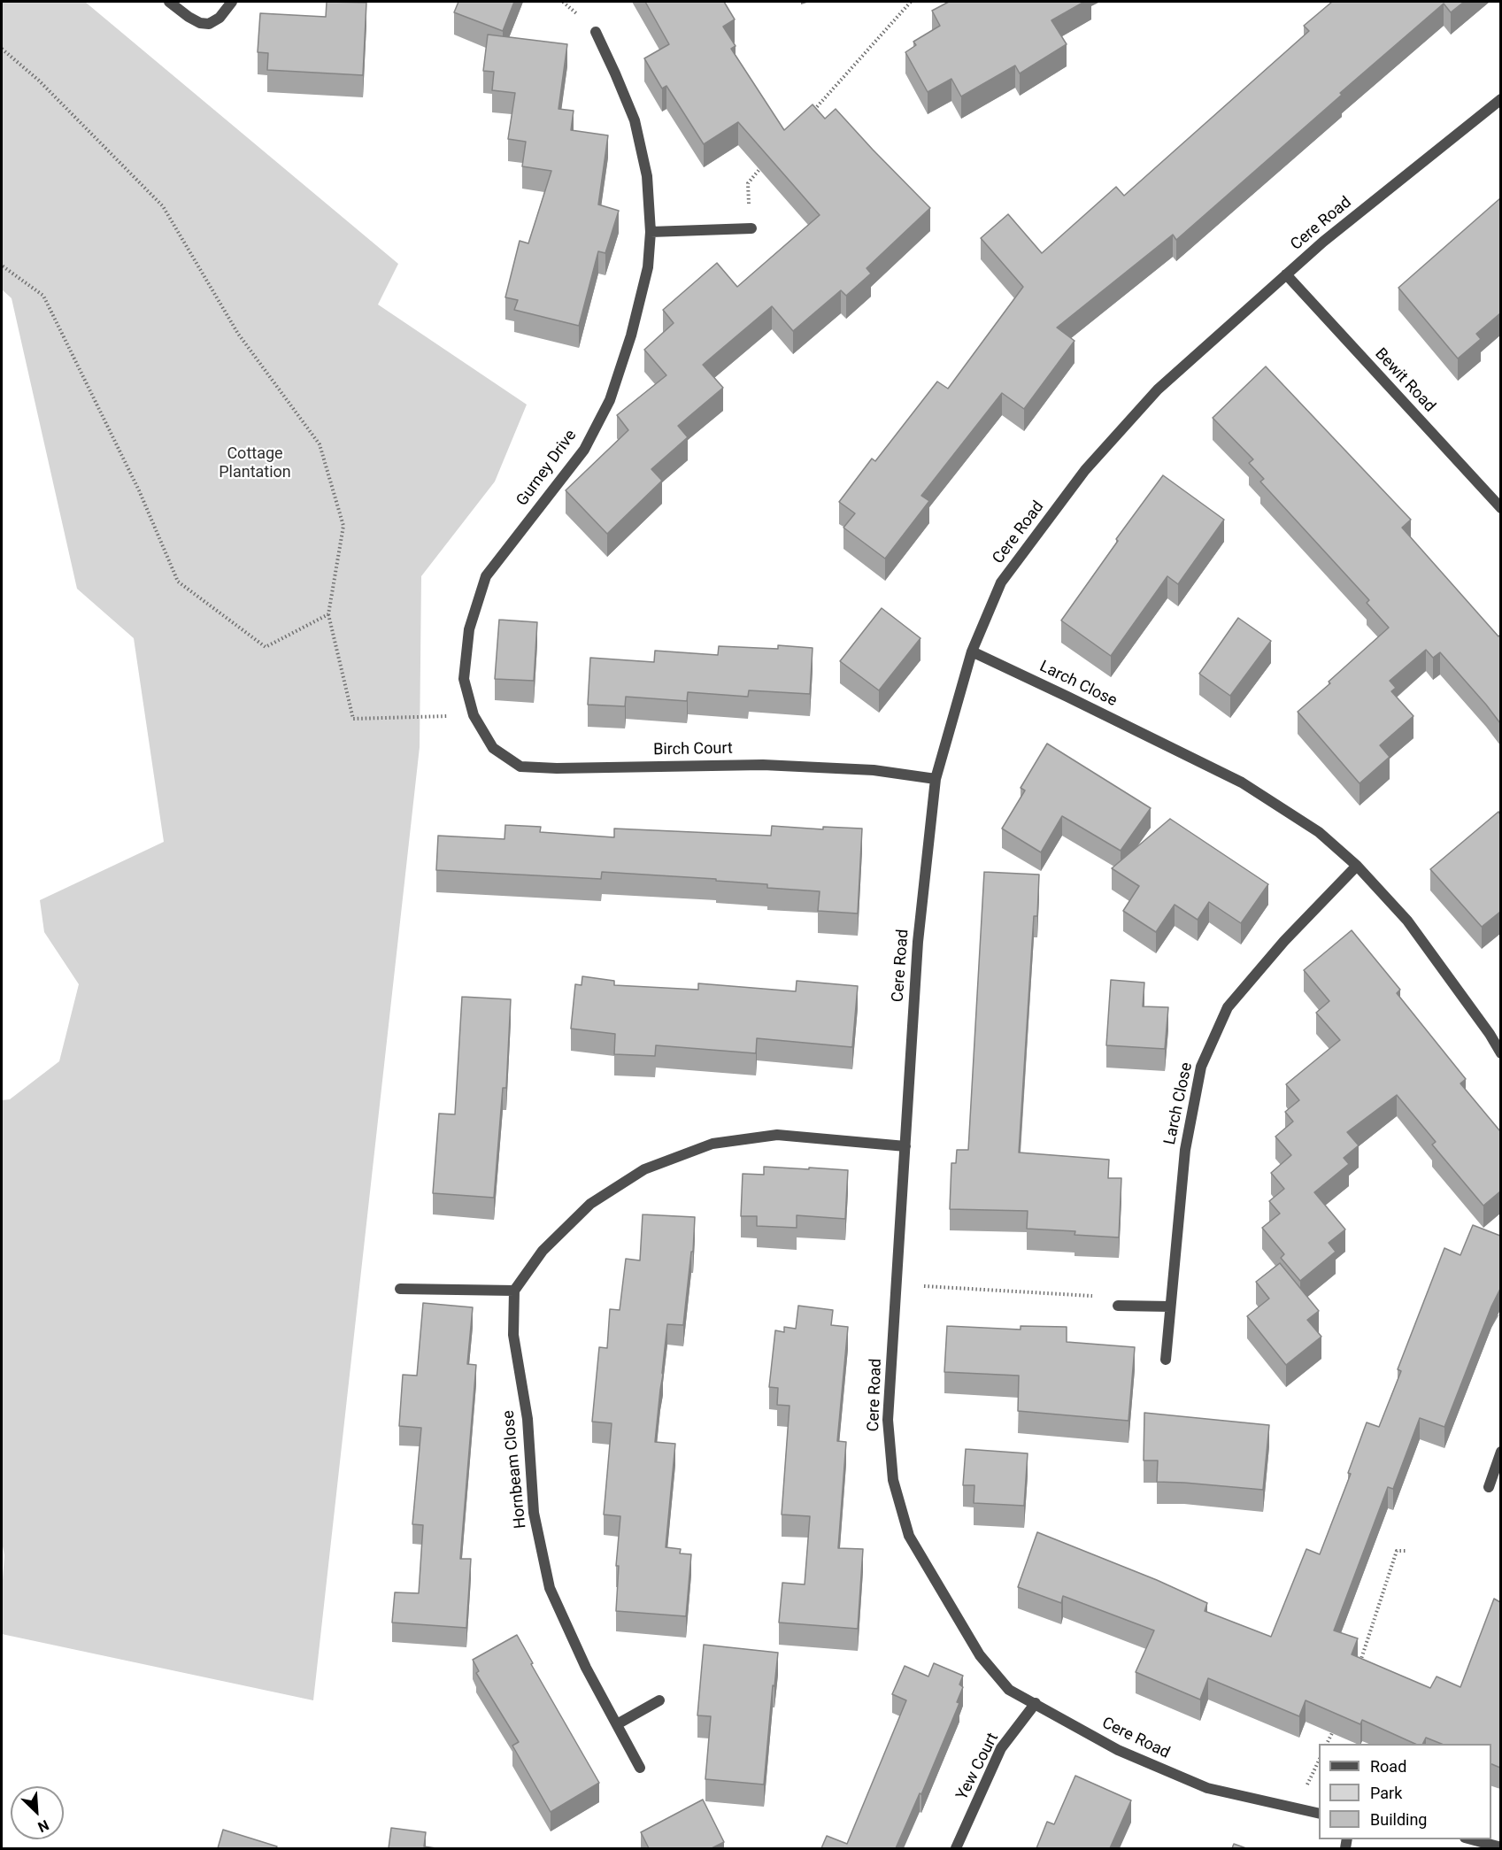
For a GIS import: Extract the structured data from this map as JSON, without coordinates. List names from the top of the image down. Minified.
{"streets":{"street":["Cere Road","Bewit Road","Gurney Drive","Larch Close","Birch Court","Hornbeam Close","Yew Court"]},"crossings":[["Cere Road","Bewit Road"],["Cere Road","Larch Close"],["Cere Road","Birch Court"],["Cere Road","Yew Court"],["Gurney Drive","Birch Court"]],"parks":["Cottage Plantation"],"legend":["Road","Park","Building"],"north":"bottom right"}
